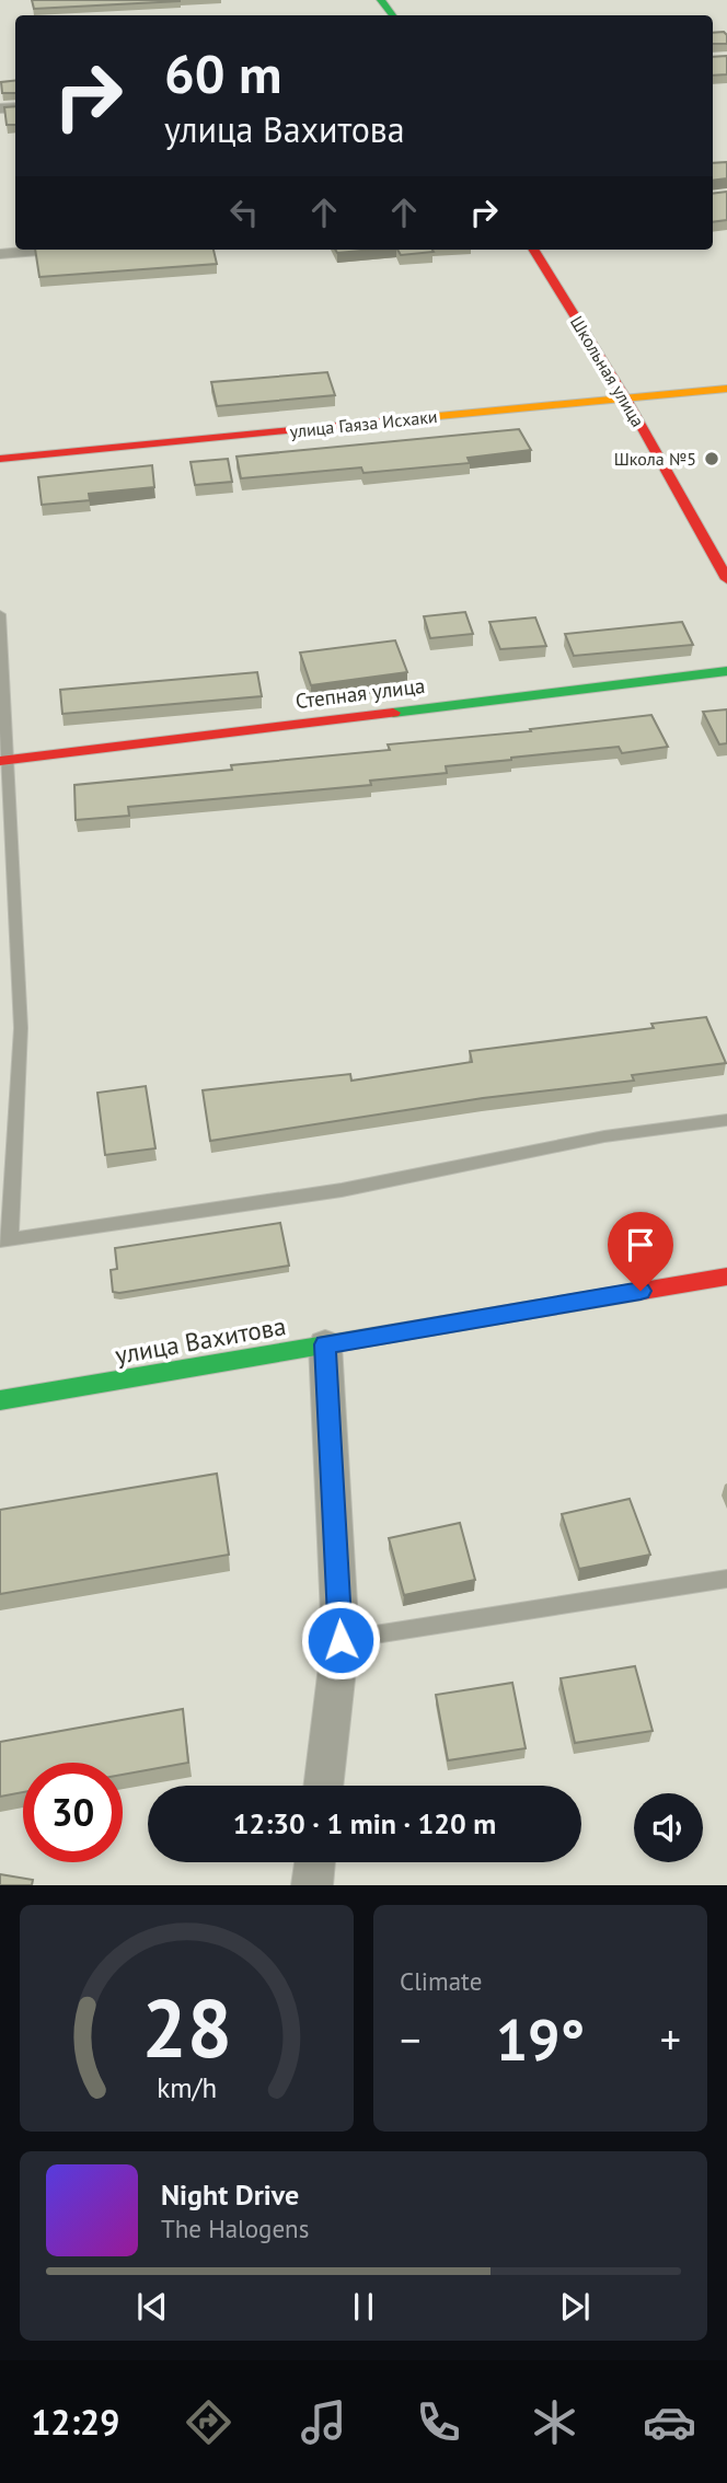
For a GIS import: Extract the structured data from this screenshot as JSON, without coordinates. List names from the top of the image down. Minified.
{"streets":{"street":["Школьная улица","улица Гаяза Исхаки","Степная улица","улица Вахитова"]},"crossings":[["Школьная улица","улица Гаяза Исхаки"]],"places":["Школа №5"],"page":{"turn":["60 m","улица Вахитова"],"limit":"30","trip":"12:30 · 1 min · 120 m","tile":"Climate","heat":["−","19°","+"],"song":["Night Drive","The Halogens"],"tabs":"12:29","gauge":["28","km/h"]}}
